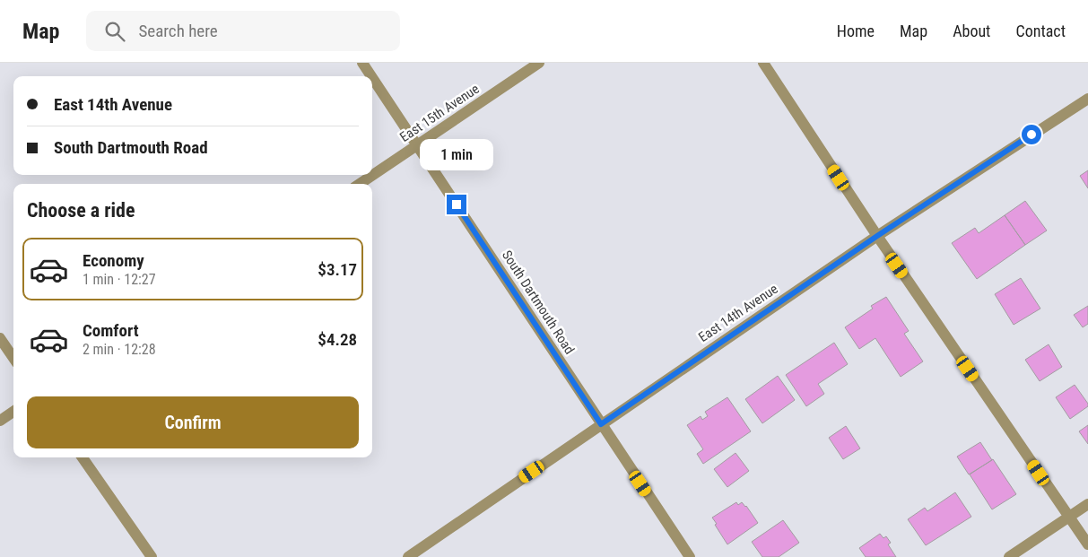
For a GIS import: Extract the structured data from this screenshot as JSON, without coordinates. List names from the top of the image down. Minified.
{"streets":{"street":["East 15th Avenue","South Dartmouth Road","East 14th Avenue"]},"crossings":[["East 15th Avenue","South Dartmouth Road"],["South Dartmouth Road","East 14th Avenue"]],"page":{"header":"Map","search":"Search here","nav":["Home","Map","About","Contact"],"banner":["East 14th Avenue","South Dartmouth Road"],"bubble":"1 min","heading":"Choose a ride","list":[{"name":"Economy","note":"1 min · 12:27","value":"$3.17"},{"name":"Comfort","note":"2 min · 12:28","value":"$4.28"}],"buttons":"Confirm"}}
